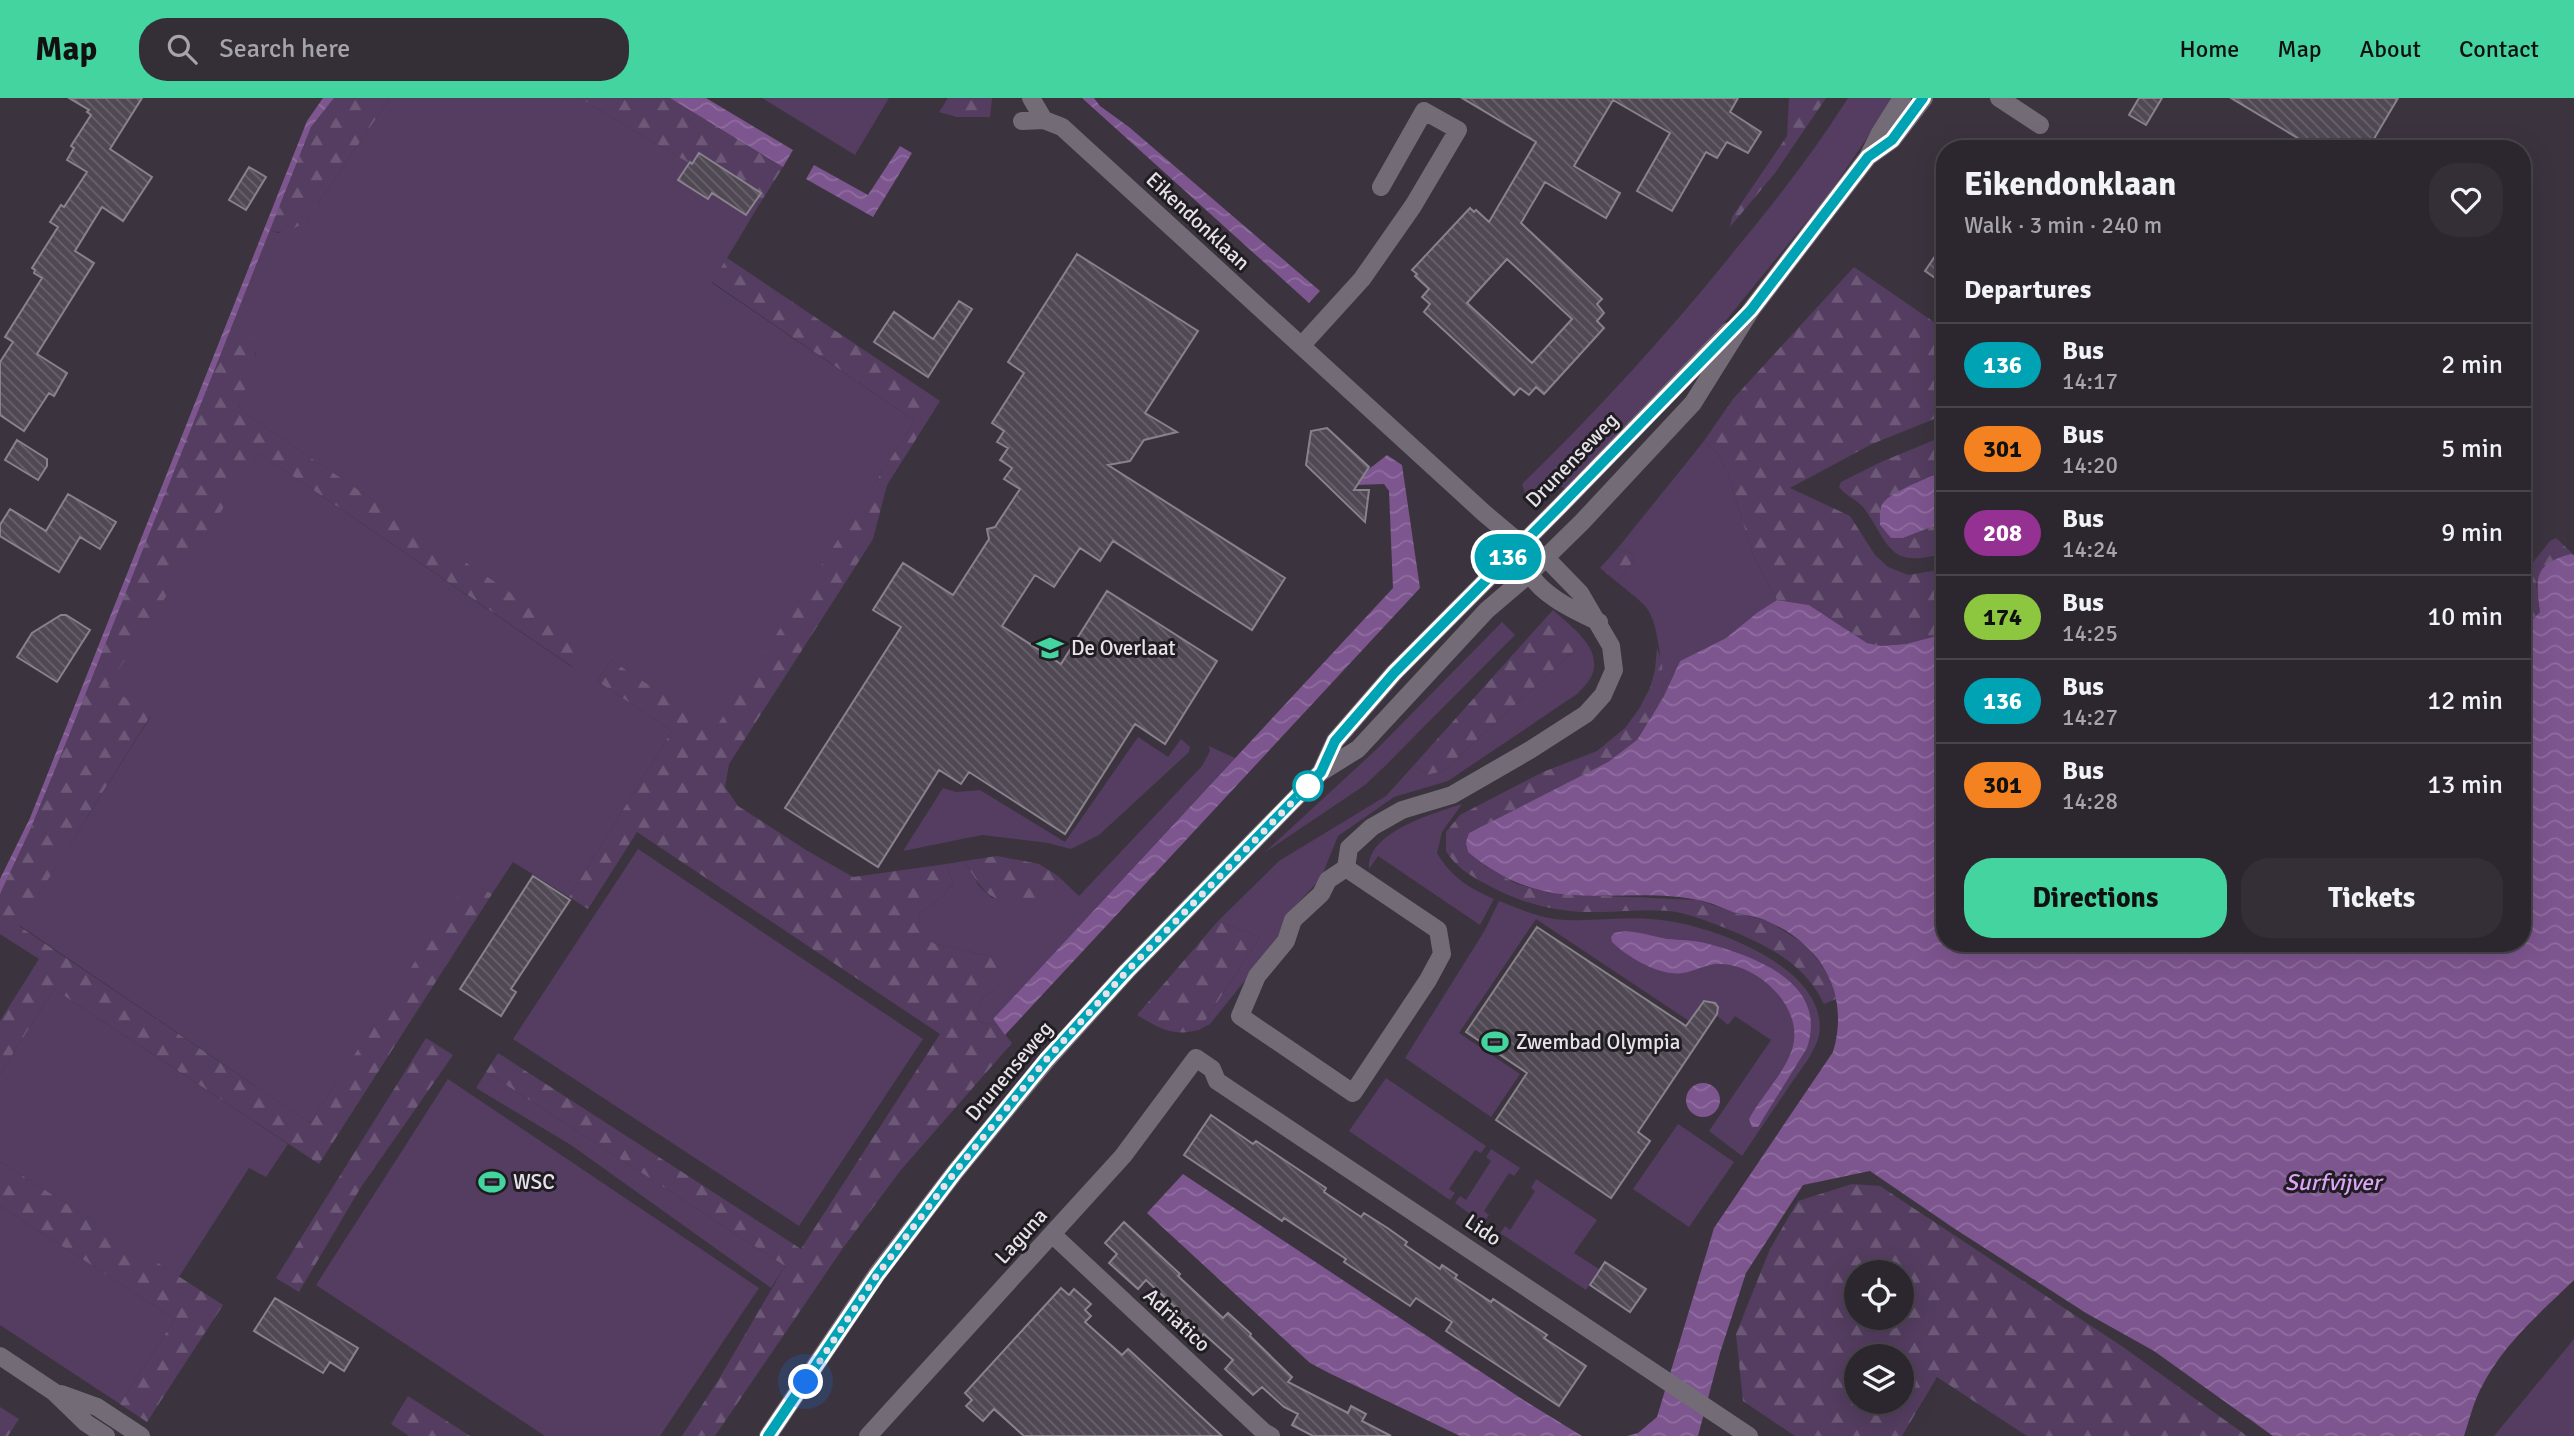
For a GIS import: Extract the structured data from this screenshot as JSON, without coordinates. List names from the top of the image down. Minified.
{"streets":{"street":["Eikendonklaan","Drunenseweg","Lido","Laguna","Adriatico"]},"crossings":[["Eikendonklaan","Drunenseweg"],["Lido","Laguna"],["Laguna","Adriatico"]],"water":["Surfvijver"],"places":{"school or university":["De Overlaat"],"sports":["Zwembad Olympia","WSC"]},"lines":["bus line 136"],"page":{"header":"Map","search":"Search here","nav":["Home","Map","About","Contact"],"on_map":"136","heading":[["Eikendonklaan","Walk · 3 min · 240 m"],"Departures"],"list":[{"mark":"136","name":"Bus","note":"14:17","value":"2 min"},{"mark":"301","name":"Bus","note":"14:20","value":"5 min"},{"mark":"208","name":"Bus","note":"14:24","value":"9 min"},{"mark":"174","name":"Bus","note":"14:25","value":"10 min"},{"mark":"136","name":"Bus","note":"14:27","value":"12 min"},{"mark":"301","name":"Bus","note":"14:28","value":"13 min"}],"buttons":["Directions","Tickets"]}}
